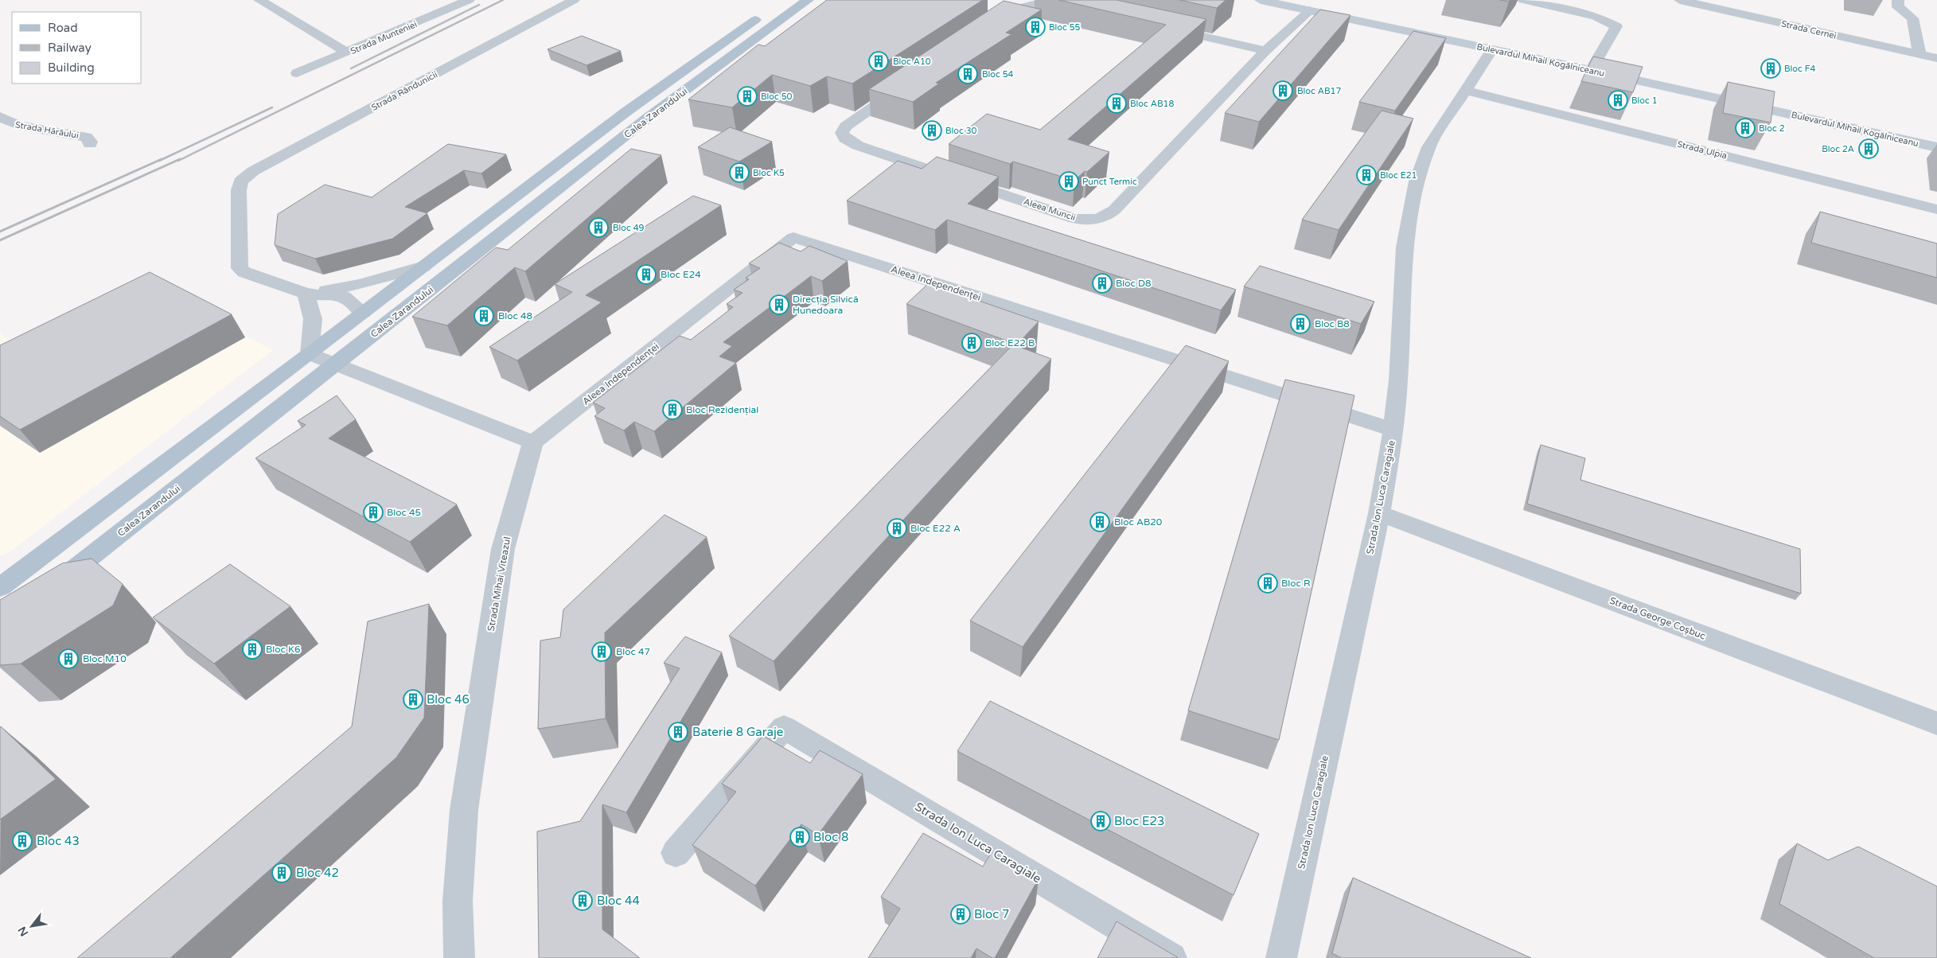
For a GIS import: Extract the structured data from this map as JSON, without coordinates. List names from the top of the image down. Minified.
{"streets":{"main road":["Calea Zarandului"],"street":["Strada Cernei","Strada Munteniei","Bulevardul Mihail Kogălniceanu","Strada Rândunicii","Strada Hărăului","Strada Ulpia","Aleea Muncii","Aleea Independenței","Strada Ion Luca Caragiale","Strada Mihai Viteazul","Strada George Coșbuc"]},"crossings":[["Bulevardul Mihail Kogălniceanu","Aleea Muncii"],["Bulevardul Mihail Kogălniceanu","Strada Ion Luca Caragiale"],["Strada Ulpia","Strada Ion Luca Caragiale"],["Aleea Independenței","Strada Ion Luca Caragiale"],["Aleea Independenței","Strada Mihai Viteazul"],["Strada Ion Luca Caragiale","Strada George Coșbuc"]],"places":{"building":["Bloc 55","Bloc A10","Bloc F4","Bloc 54","Bloc AB17","Bloc 50","Bloc 1","Bloc AB18","Bloc 2","Bloc 30","Bloc 2A","Bloc K5","Bloc E21","Punct Termic","Bloc 49","Bloc E24","Bloc D8","Direcția Silvică Hunedoara","Bloc 48","Bloc B8","Bloc E22 B","Bloc Rezidențial","Bloc 45","Bloc AB20","Bloc E22 A","Bloc R","Bloc K6","Bloc 47","Bloc M10","Bloc 46","Baterie 8 Garaje","Bloc E23","Bloc 8","Bloc 43","Bloc 42","Bloc 44","Bloc 7"]},"legend":["Road","Railway","Building"],"north":"bottom left"}
